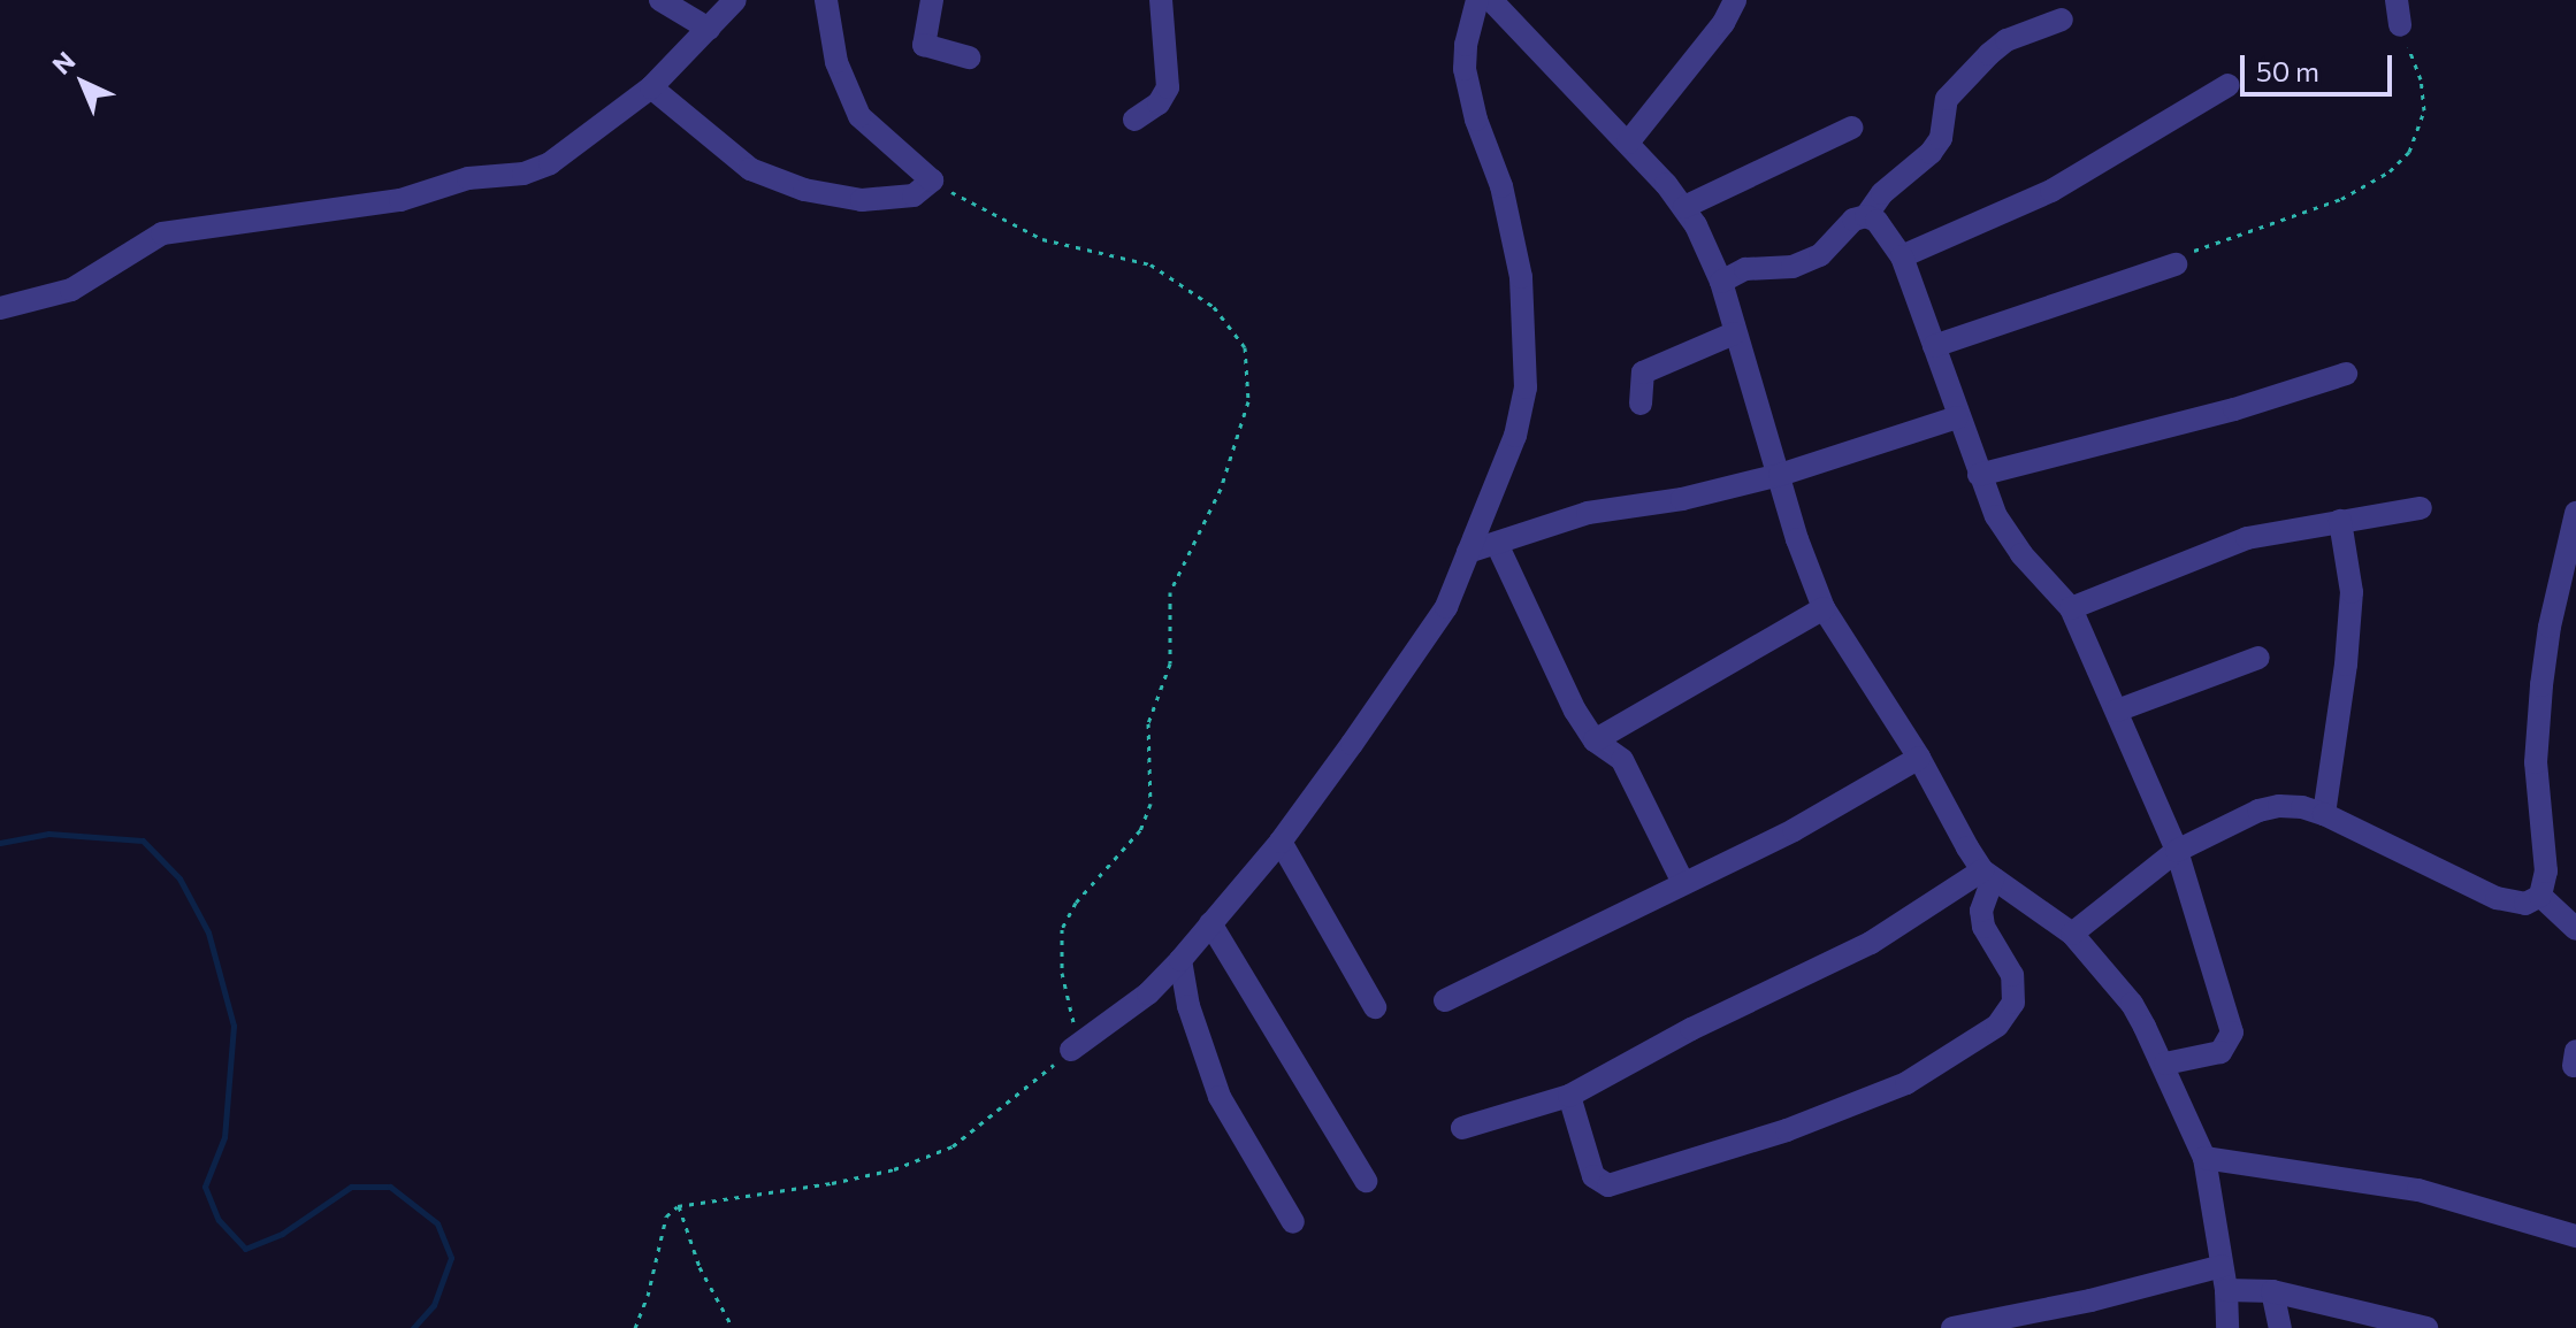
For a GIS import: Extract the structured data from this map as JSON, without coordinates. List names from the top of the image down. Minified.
{"scale_bar":"50 m","north":"top left"}
